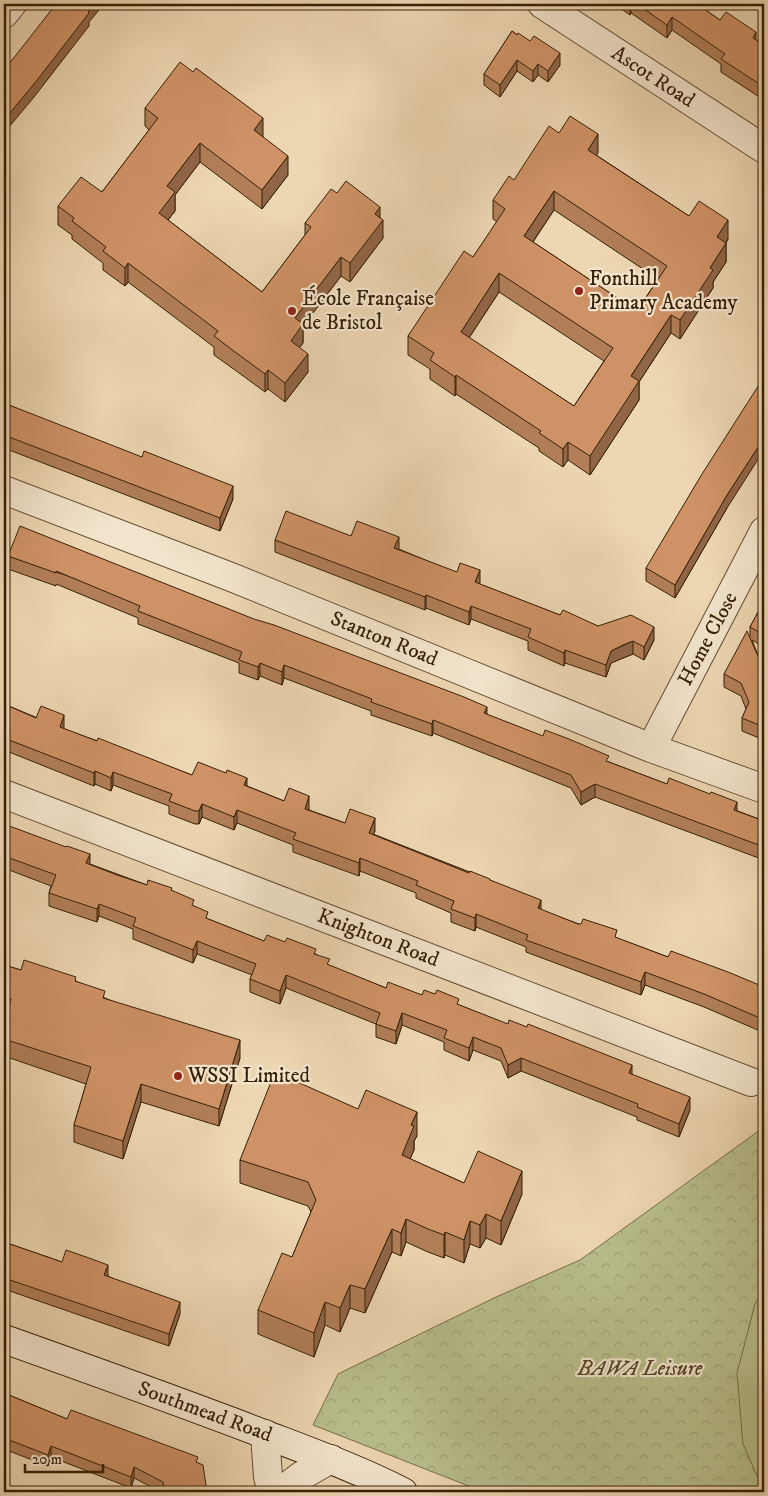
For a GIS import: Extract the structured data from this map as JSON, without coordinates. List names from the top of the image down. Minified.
{"streets":{"street":["Ascot Road","Stanton Road","Home Close","Knighton Road","Southmead Road"]},"crossings":[["Stanton Road","Home Close"]],"parks":["BAWA Leisure"],"places":["Fonthill Primary Academy","École Française de Bristol","WSSI Limited"],"scale_bar":"20 m"}
